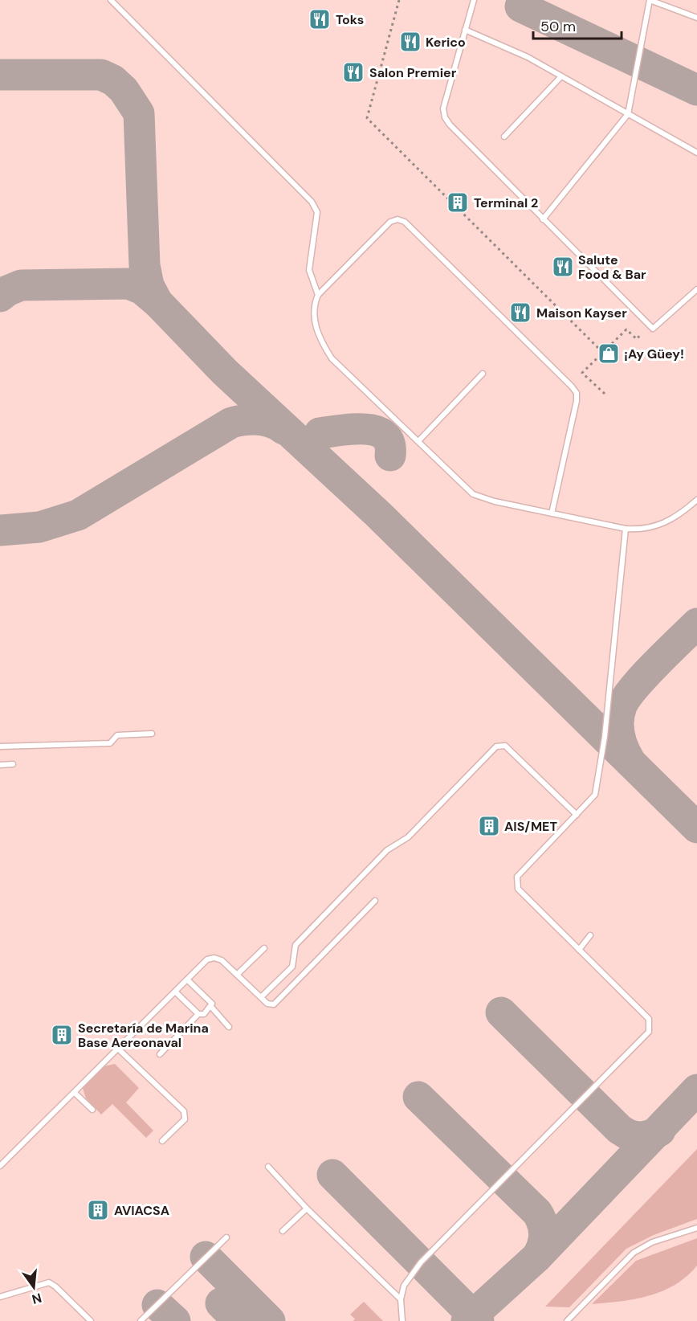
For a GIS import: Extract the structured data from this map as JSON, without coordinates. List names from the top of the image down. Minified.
{"places":{"restaurant":["Toks","Kerico","Salon Premier","Salute Food & Bar","Maison Kayser"],"building":["Terminal 2","AIS/MET","Secretaría de Marina Base Aereonaval","AVIACSA"],"shop":["¡Ay Güey!"]},"scale_bar":"50 m","north":"bottom"}
